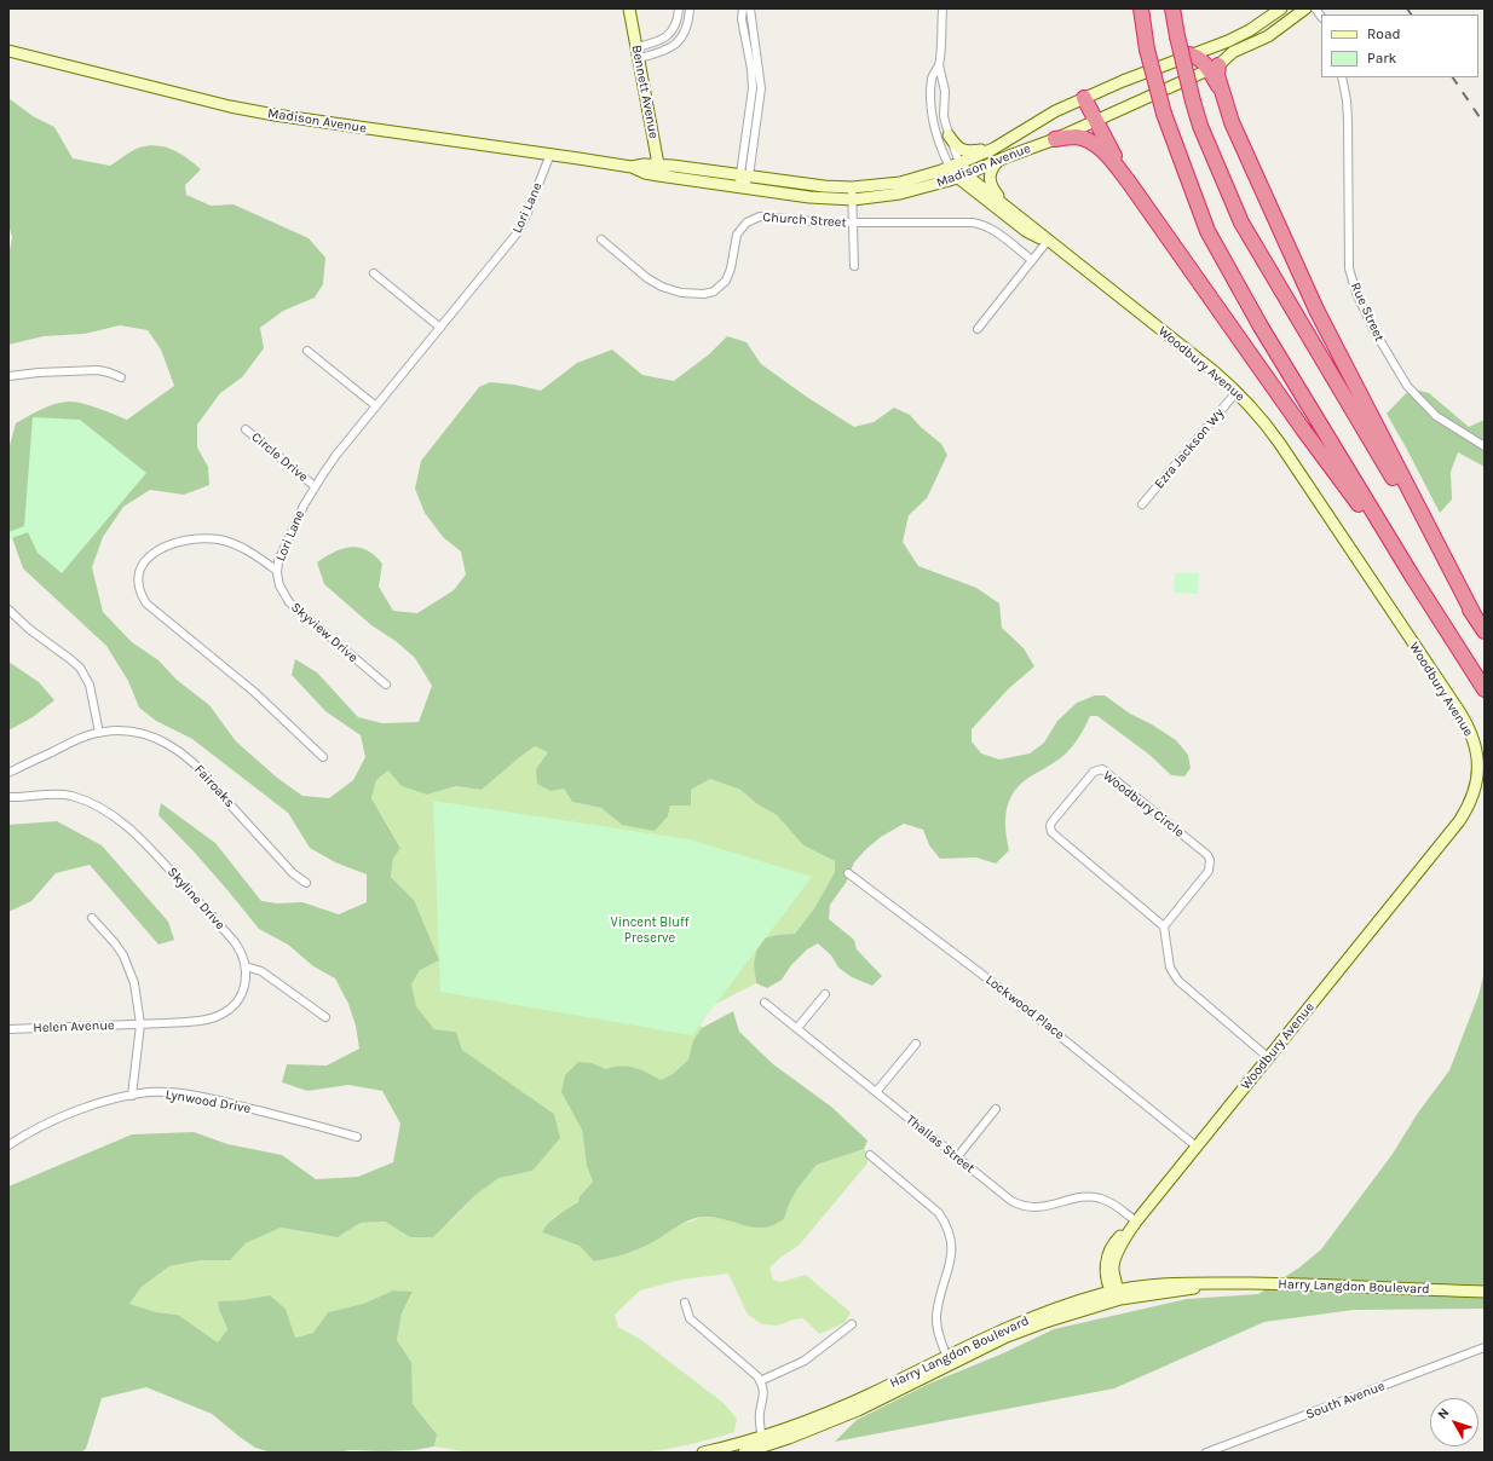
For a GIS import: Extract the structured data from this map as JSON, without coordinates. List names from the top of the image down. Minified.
{"streets":{"main road":["Bennett Avenue","Madison Avenue","Woodbury Avenue","Harry Langdon Boulevard"],"street":["Lori Lane","Church Street","Rue Street","Ezra Jackson Wy","Circle Drive","Skyview Drive","Fairoaks","Woodbury Circle","Skyline Drive","Lockwood Place","Helen Avenue","Lynwood Drive","Thallas Street","South Avenue"]},"crossings":[["Bennett Avenue","Madison Avenue"],["Madison Avenue","Lori Lane"],["Madison Avenue","Woodbury Avenue"],["Lori Lane","Circle Drive"],["Lori Lane","Skyview Drive"],["Woodbury Avenue","Ezra Jackson Wy"],["Woodbury Avenue","Lockwood Place"],["Woodbury Avenue","Thallas Street"],["Woodbury Avenue","Harry Langdon Boulevard"]],"parks":["Vincent Bluff Preserve"],"legend":["Road","Park"],"north":"top left"}
